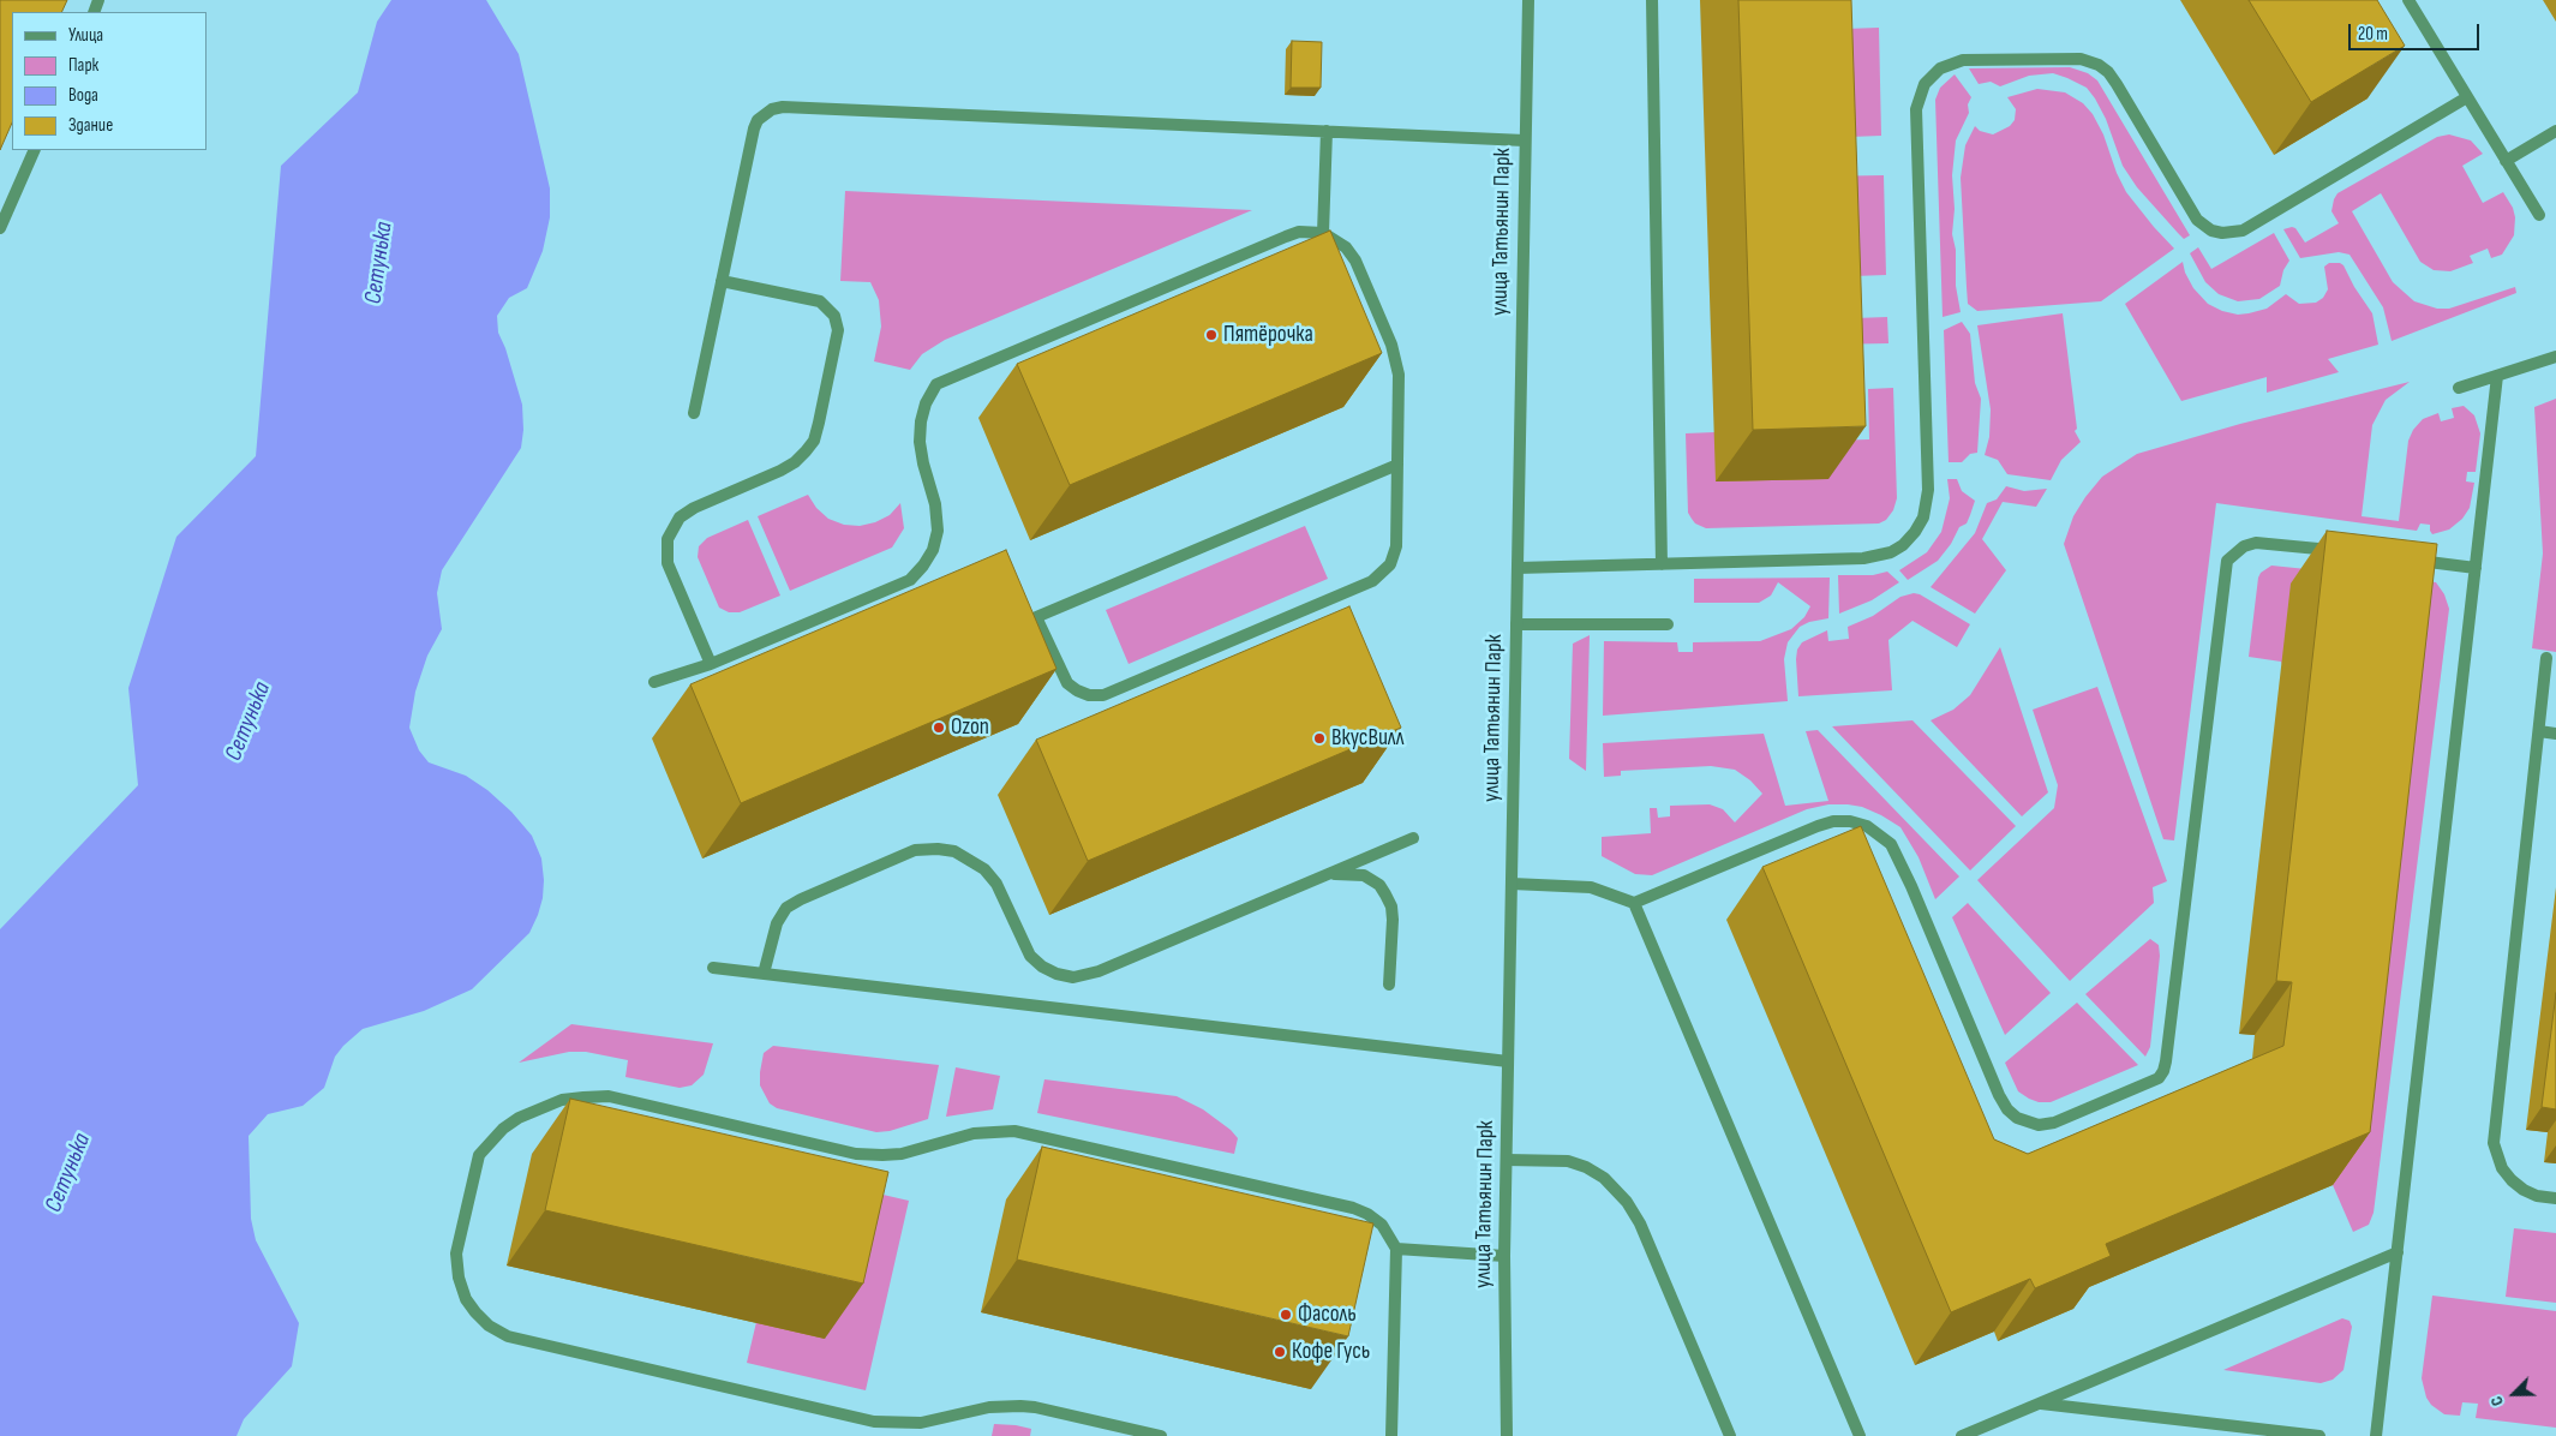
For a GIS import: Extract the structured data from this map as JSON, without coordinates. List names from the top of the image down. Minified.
{"streets":{"street":["улица Татьянин Парк"]},"water":["Сетунька"],"places":["Пятёрочка","Ozon","ВкусВилл","Фасоль","Кофе Гусь"],"legend":["Улица","Парк","Вода","Здание"],"scale_bar":"20 m","north":"bottom left"}
